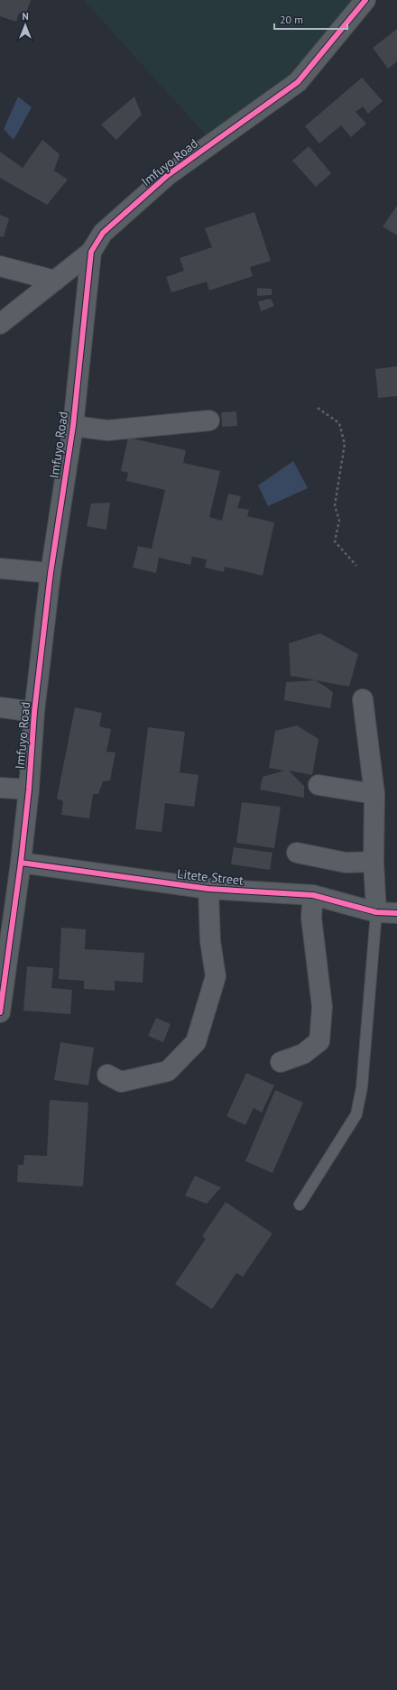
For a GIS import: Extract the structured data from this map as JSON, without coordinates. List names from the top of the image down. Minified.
{"streets":{"street":["Imfuyo Road","Litete Street"]},"crossings":[["Imfuyo Road","Litete Street"]],"scale_bar":"20 m","north":"top"}
